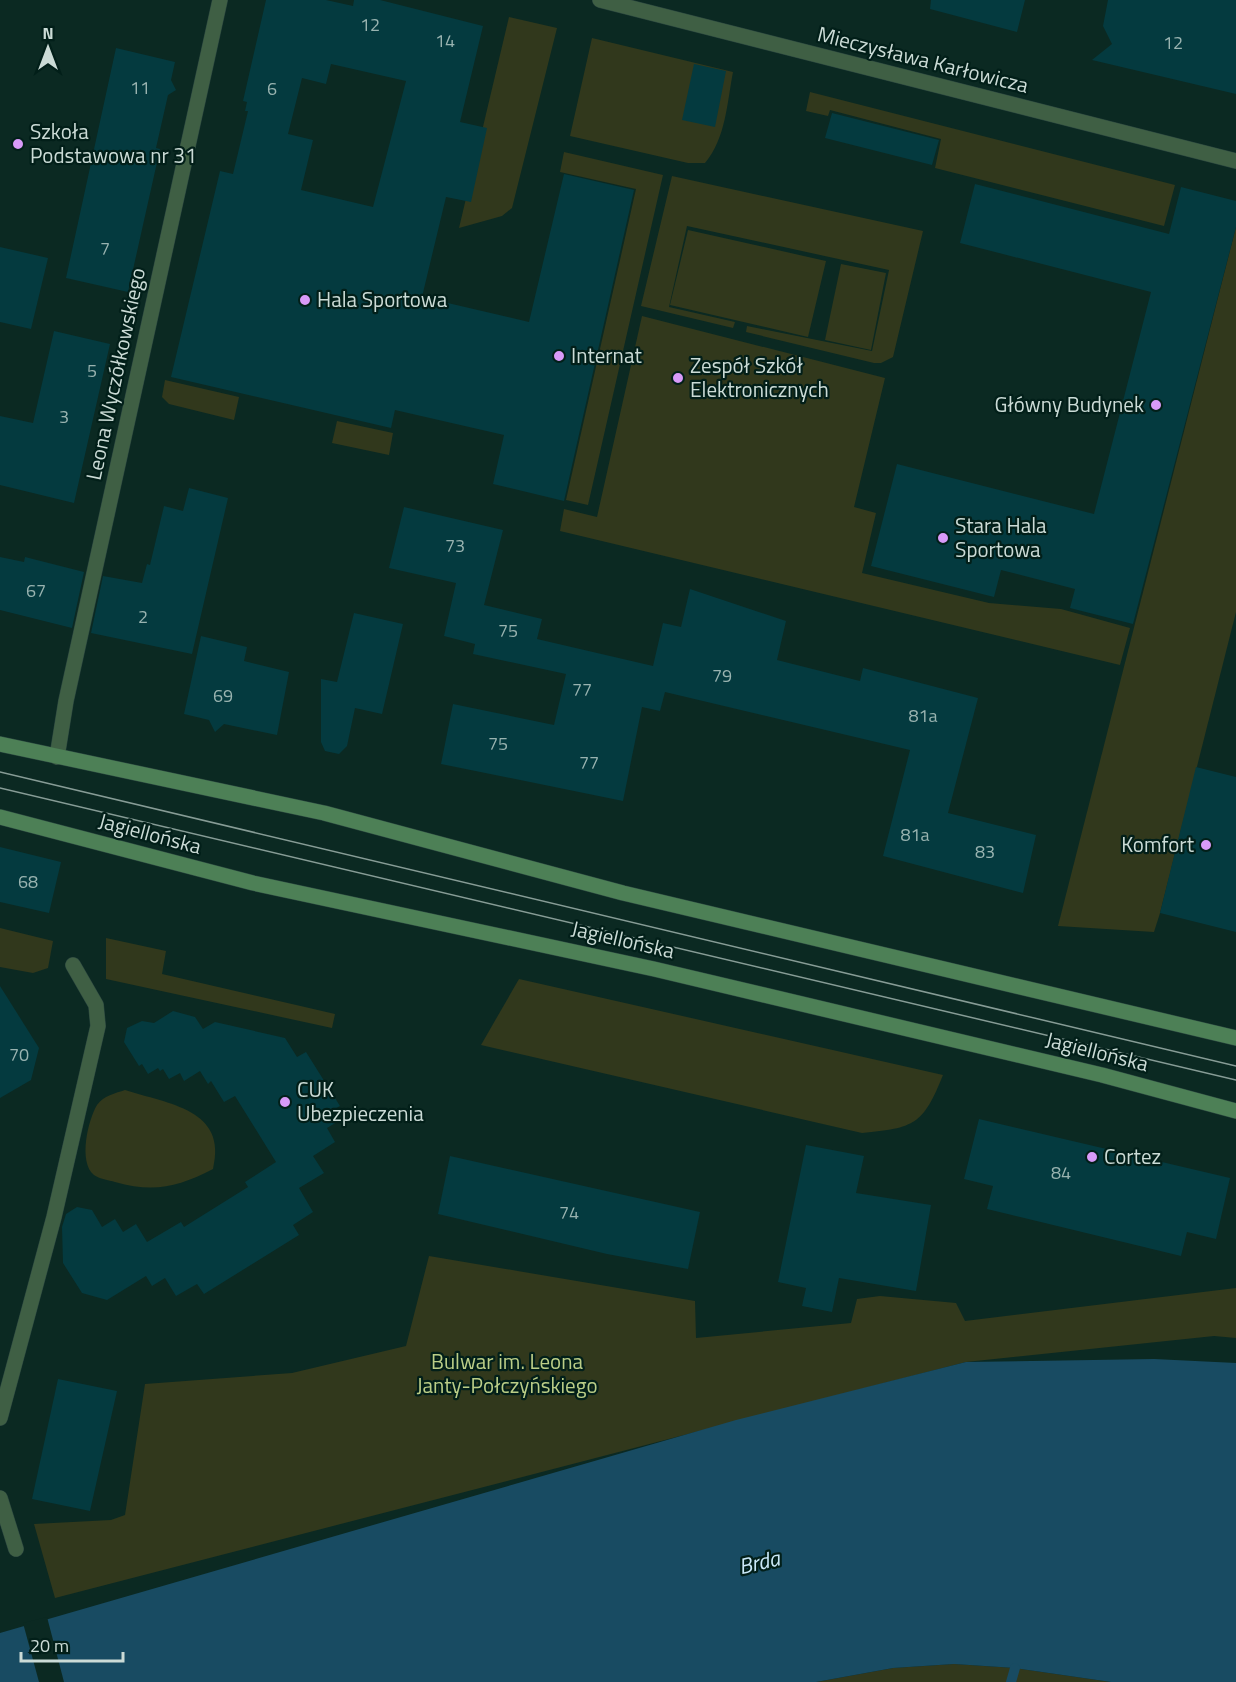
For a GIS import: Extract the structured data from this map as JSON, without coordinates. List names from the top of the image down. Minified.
{"streets":{"main road":["Jagiellońska"],"street":["Mieczysława Karłowicza","Leona Wyczółkowskiego"]},"water":["Brda"],"parks":["Bulwar im. Leona Janty-Połczyńskiego"],"places":["Szkoła Podstawowa nr 31","Hala Sportowa","Internat","Zespół Szkół Elektronicznych","Główny Budynek","Stara Hala Sportowa","Komfort","CUK Ubezpieczenia","Cortez"],"house_numbers":["12","14","12","11","6","7","5","3","73","67","2","75","79","77","69","81a","75","77","81a","83","68","70","84","74"],"scale_bar":"20 m","north":"top"}
